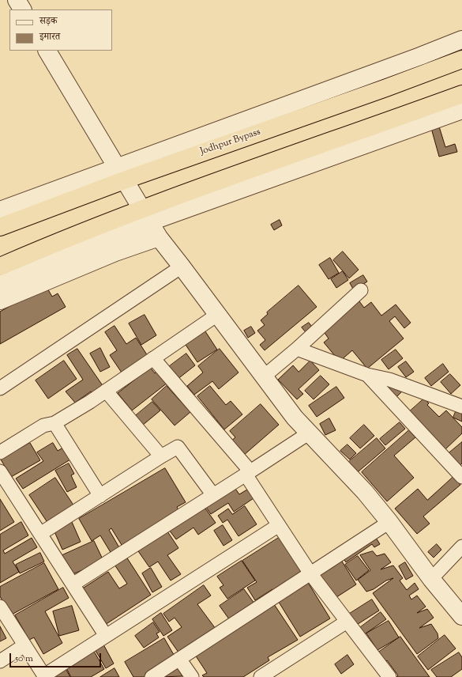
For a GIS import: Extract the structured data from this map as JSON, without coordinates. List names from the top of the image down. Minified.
{"streets":{"highway":["Jodhpur Bypass"]},"legend":["सड़क","इमारत"],"scale_bar":"50 m"}
